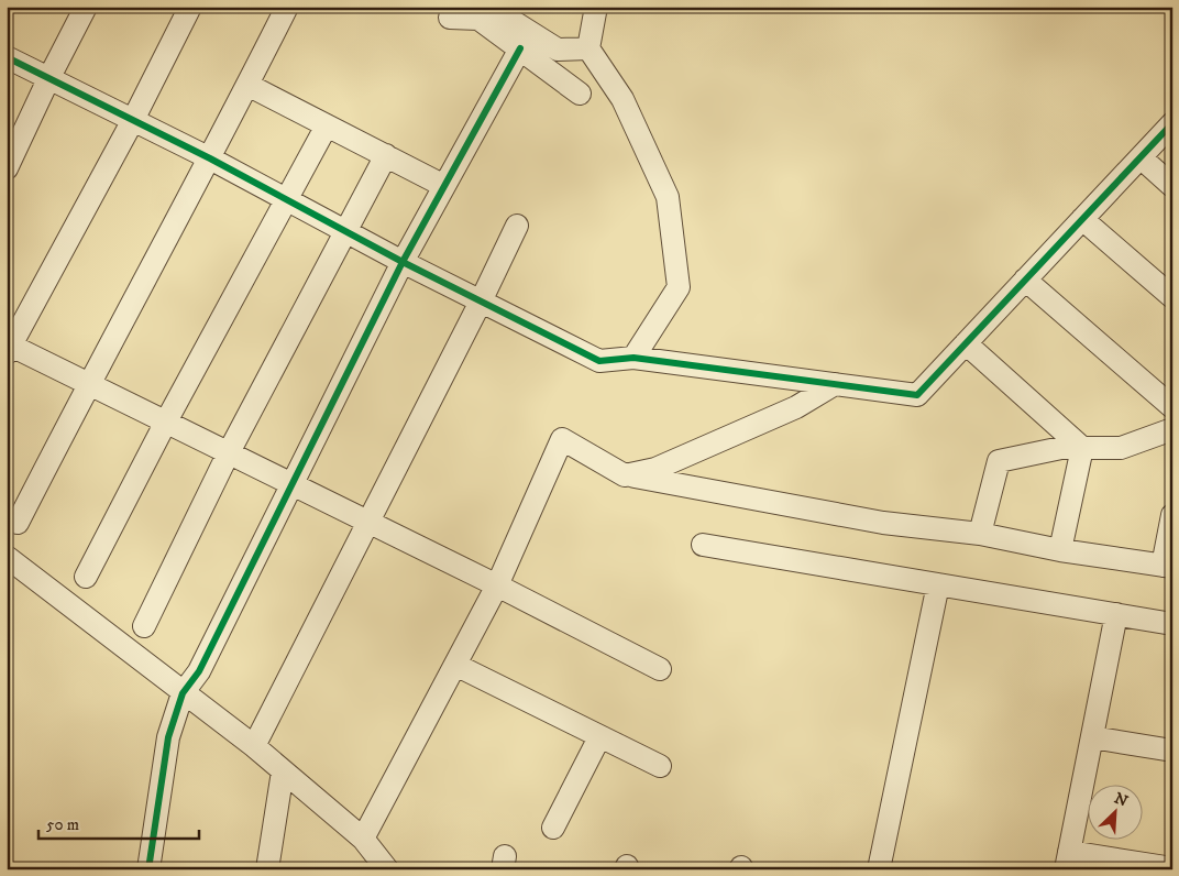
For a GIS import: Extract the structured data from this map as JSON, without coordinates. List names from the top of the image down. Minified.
{"scale_bar":"50 m","north":"top right"}
